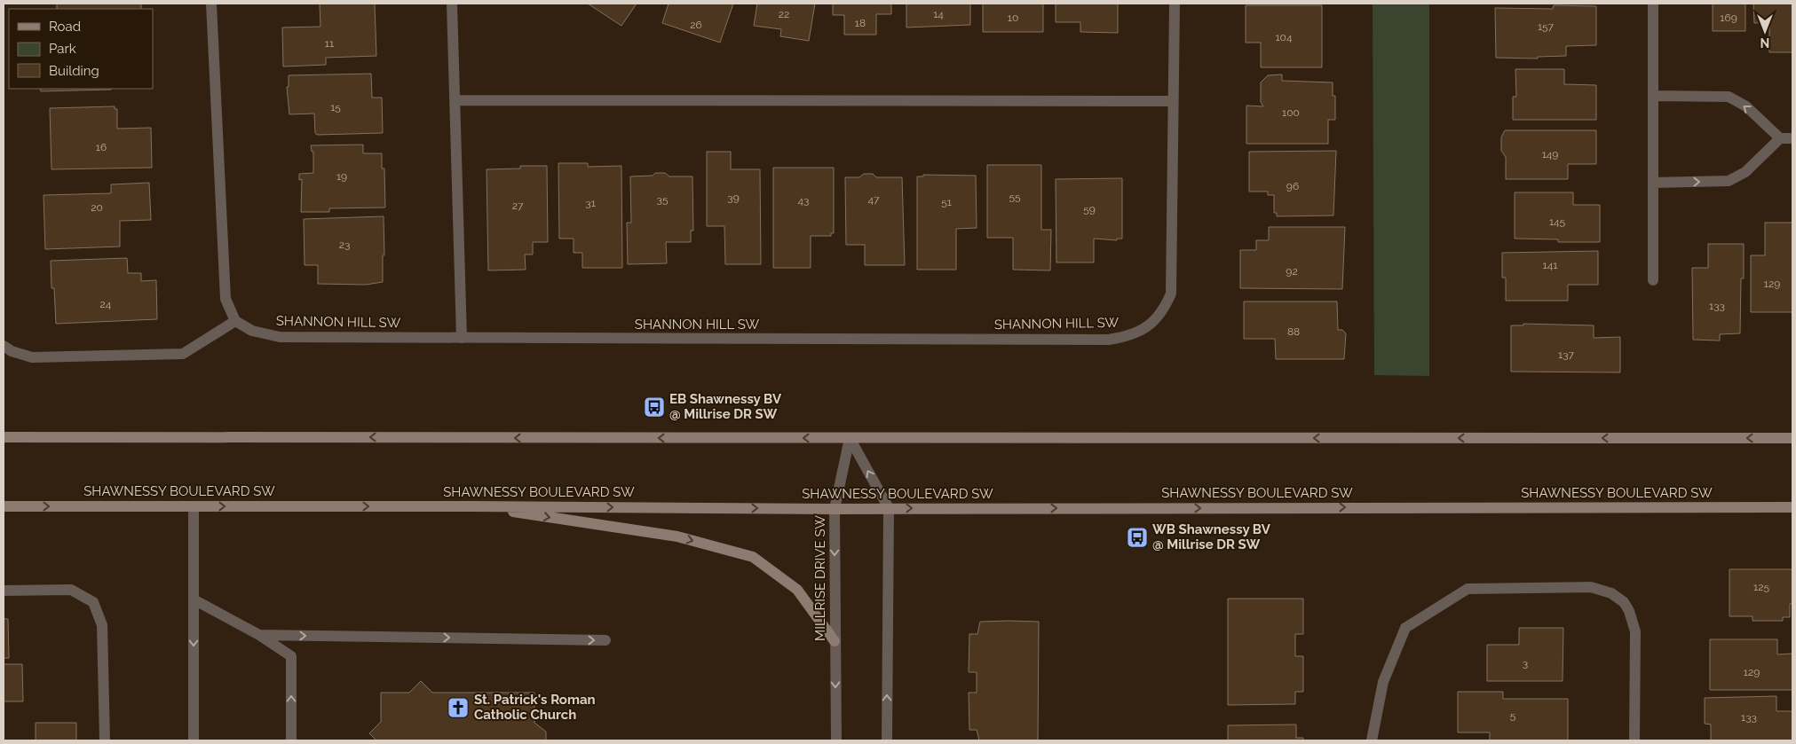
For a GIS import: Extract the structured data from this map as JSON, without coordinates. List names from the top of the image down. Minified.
{"streets":{"main road":["SHAWNESSY BOULEVARD SW"],"street":["SHANNON HILL SW","MILLRISE DRIVE SW"]},"crossings":[["SHAWNESSY BOULEVARD SW","MILLRISE DRIVE SW"]],"places":{"bus stop":["EB Shawnessy BV @ Millrise DR SW","WB Shawnessy BV @ Millrise DR SW"],"church":["St. Patrick's Roman Catholic Church"]},"house_numbers":["22","14","10","169","18","26","157","104","11","15","100","16","149","19","96","55","39","35","47","43","51","31","27","20","59","145","23","141","92","129","24","133","88","137","125","3","129","5","133"],"legend":["Road","Park","Building"],"north":"bottom"}
